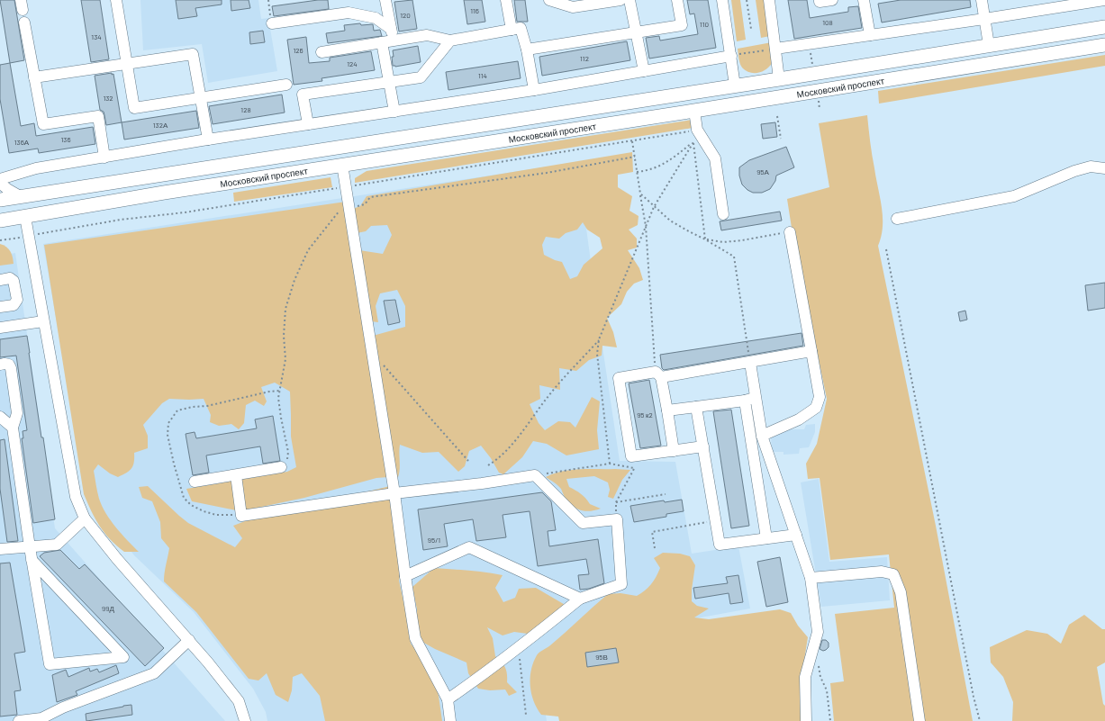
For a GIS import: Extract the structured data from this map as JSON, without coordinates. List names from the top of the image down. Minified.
{"streets":{"main road":["Московский проспект"]},"house_numbers":["116","120","108","110","134","126","112","124","114","132","128","132А","136","136А","95А","95 к2","95/1","99Д","95В"]}
